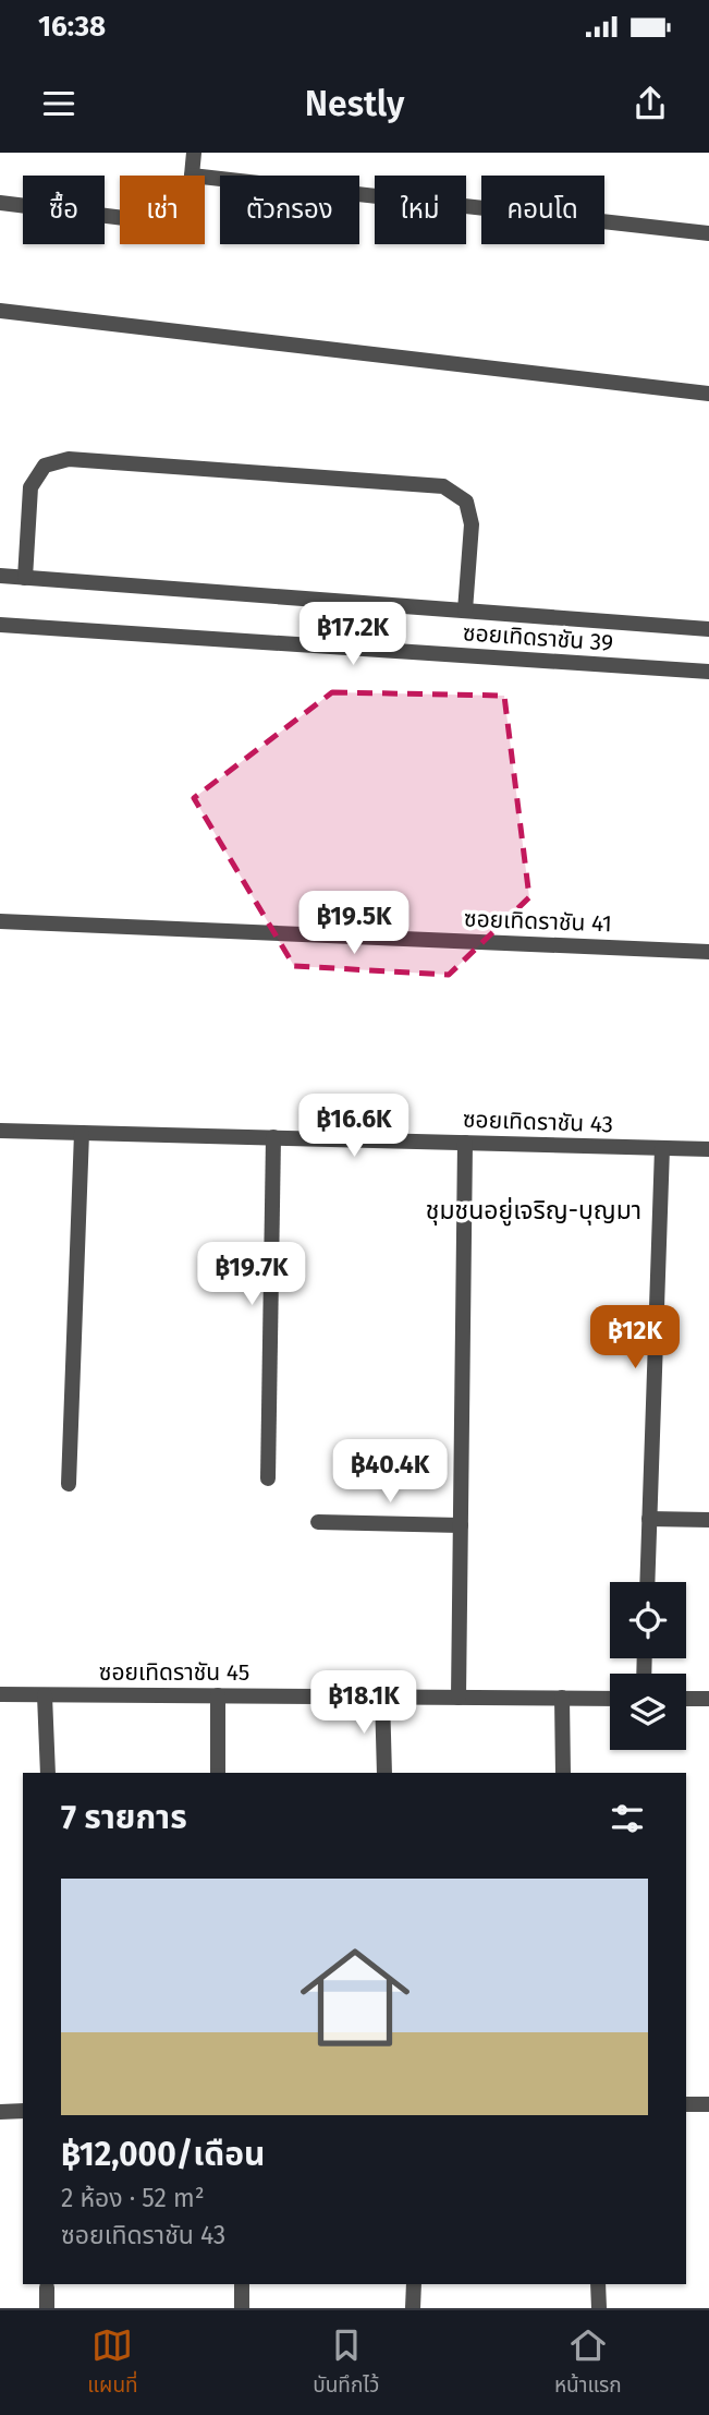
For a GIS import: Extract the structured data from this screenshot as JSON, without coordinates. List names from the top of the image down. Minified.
{"streets":{"street":["ซอยเทิดราชัน 39","ซอยเทิดราชัน 41","ซอยเทิดราชัน 43","ซอยเทิดราชัน 45"]},"districts":["ชุมชนอยู่เจริญ-บุญมา"],"page":{"status":"16:38","header":"Nestly","chip":["ซื้อ","เช่า","ตัวกรอง","ใหม่","คอนโด"],"price":["฿17.2K","฿19.5K","฿16.6K","฿19.7K","฿12K","฿40.4K","฿18.1K"],"heading":"7 รายการ","list":[{"name":"฿12,000/เดือน","note":"2 ห้อง · 52 m² · ซอยเทิดราชัน 43"}],"tabs":["แผนที่","บันทึกไว้","หน้าแรก"]}}
